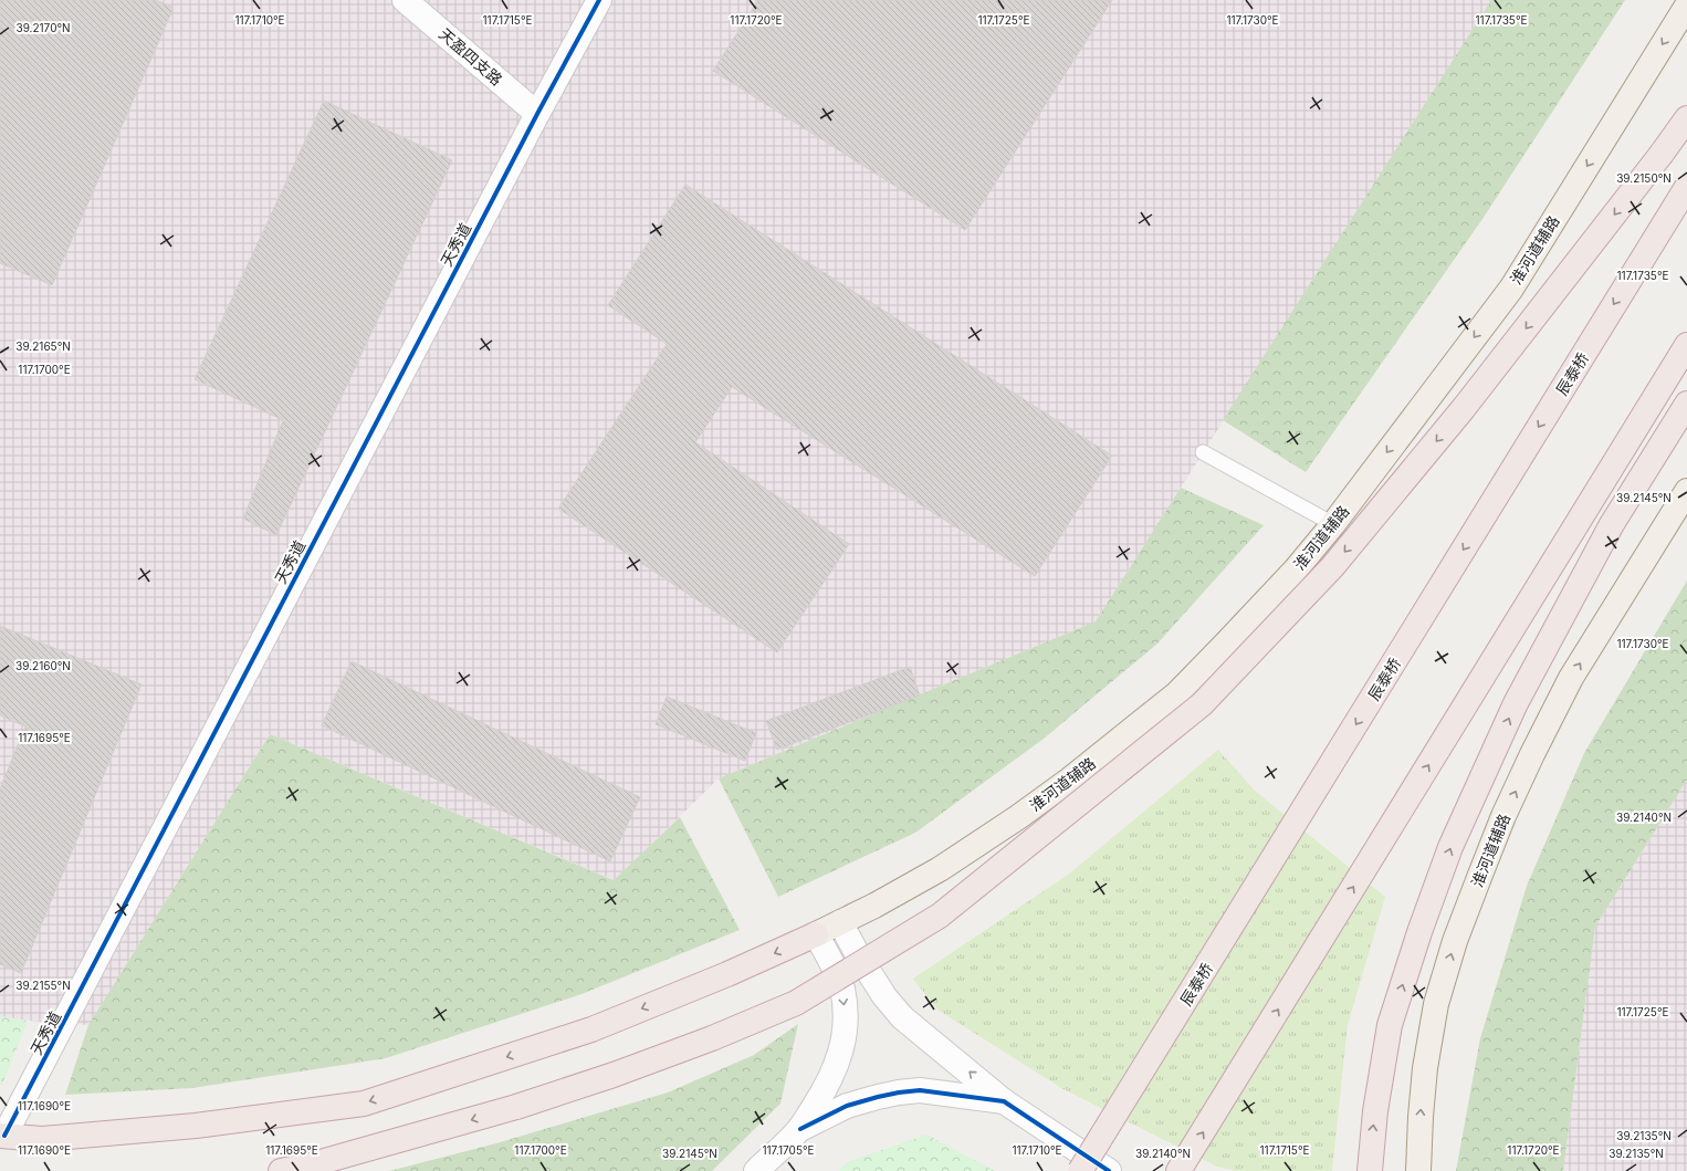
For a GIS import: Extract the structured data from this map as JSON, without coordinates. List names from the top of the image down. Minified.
{"streets":{"highway":["辰泰桥"],"main road":["淮河道辅路"],"street":["天盈四支路","天秀道"]},"crossings":[["天盈四支路","天秀道"]],"coordinates":["117.1710°E","117.1715°E","117.1720°E","117.1725°E","117.1730°E","117.1735°E","39.2170°N","39.2150°N","39.2165°N","117.1700°E","39.2145°N","39.2160°N","117.1695°E","39.2140°N","39.2155°N","117.1690°E","39.2135°N","117.1705°E"]}
